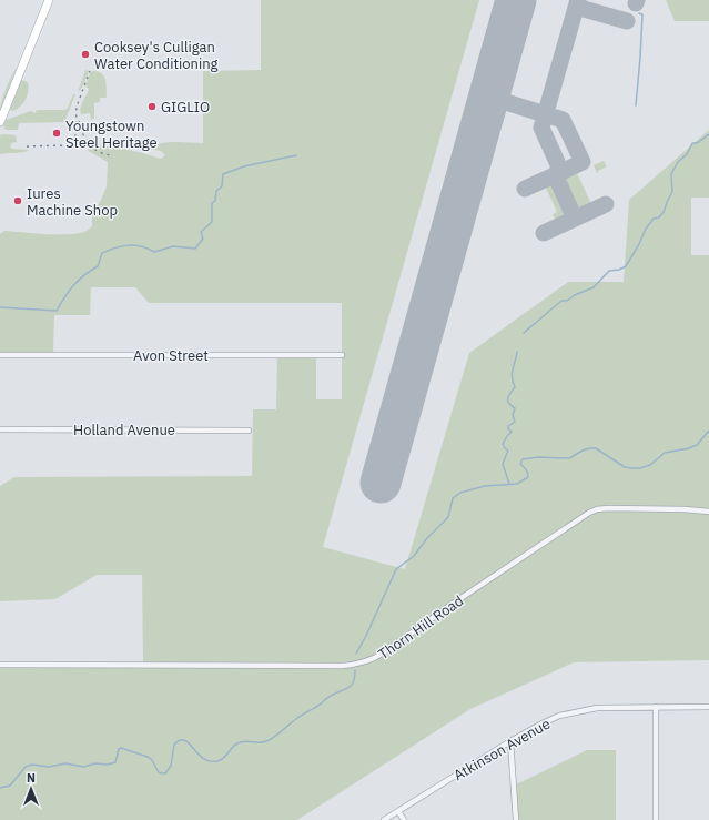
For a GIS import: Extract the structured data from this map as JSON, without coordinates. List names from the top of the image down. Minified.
{"streets":{"street":["Avon Street","Holland Avenue","Thorn Hill Road","Atkinson Avenue"]},"places":["Cooksey's Culligan Water Conditioning","GIGLIO","Youngstown Steel Heritage","Iures Machine Shop"],"north":"top"}
